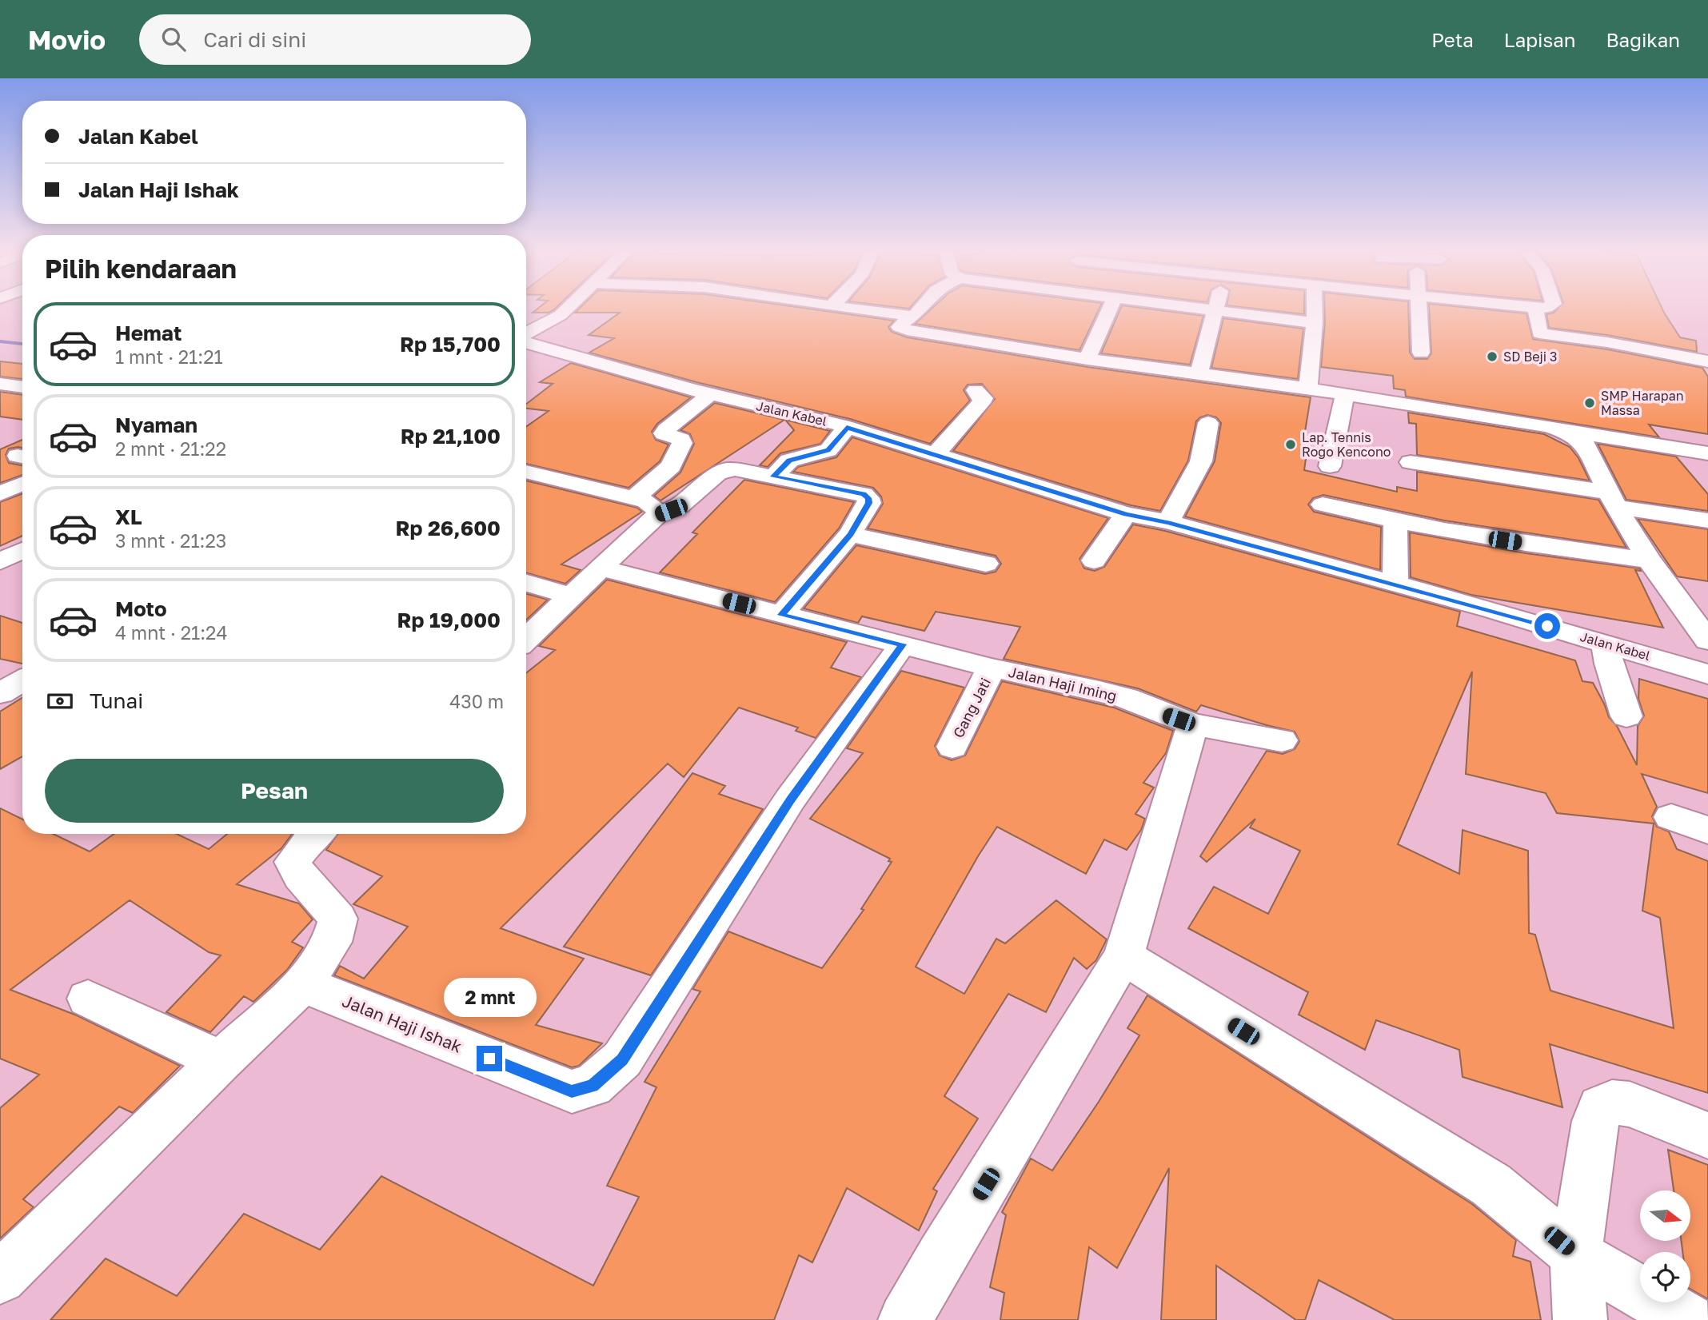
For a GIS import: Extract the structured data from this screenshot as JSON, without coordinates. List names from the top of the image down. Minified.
{"streets":{"street":["Jalan Kabel","Jalan Haji Iming","Gang Jati","Jalan Haji Ishak"]},"crossings":[["Jalan Haji Iming","Gang Jati"],["Jalan Haji Iming","Jalan Haji Ishak"]],"places":["SD Beji 3","SMP Harapan Massa","Lap. Tennis Rogo Kencono"],"north":"right","page":{"header":"Movio","search":"Cari di sini","nav":["Peta","Lapisan","Bagikan"],"banner":["Jalan Kabel","Jalan Haji Ishak"],"heading":"Pilih kendaraan","list":[{"name":"Hemat","note":"1 mnt · 21:21","value":"Rp 15,700"},{"name":"Nyaman","note":"2 mnt · 21:22","value":"Rp 21,100"},{"name":"XL","note":"3 mnt · 21:23","value":"Rp 26,600"},{"name":"Moto","note":"4 mnt · 21:24","value":"Rp 19,000"}],"pay":["Tunai","430 m"],"buttons":"Pesan","bubble":"2 mnt"}}
